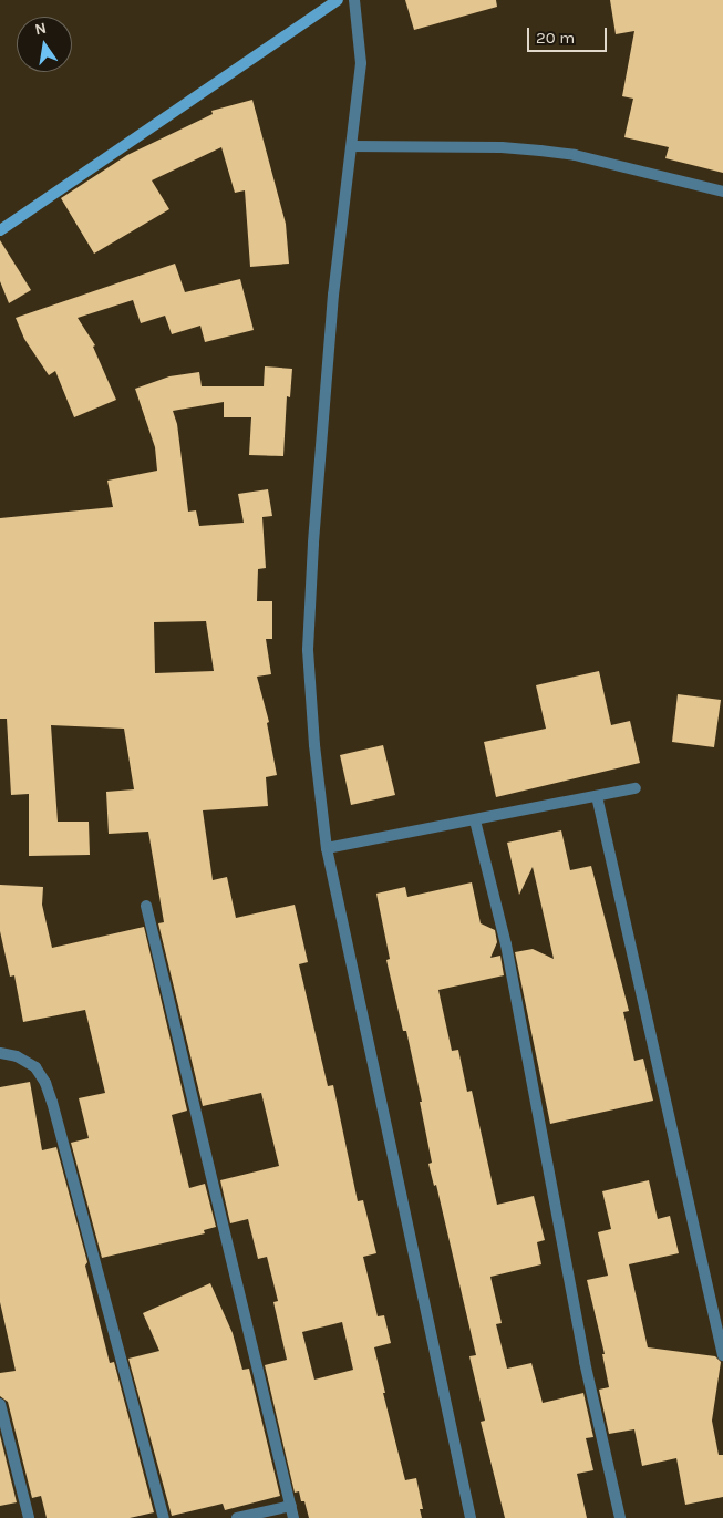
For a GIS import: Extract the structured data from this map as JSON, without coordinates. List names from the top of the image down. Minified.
{"scale_bar":"20 m","north":"top"}
